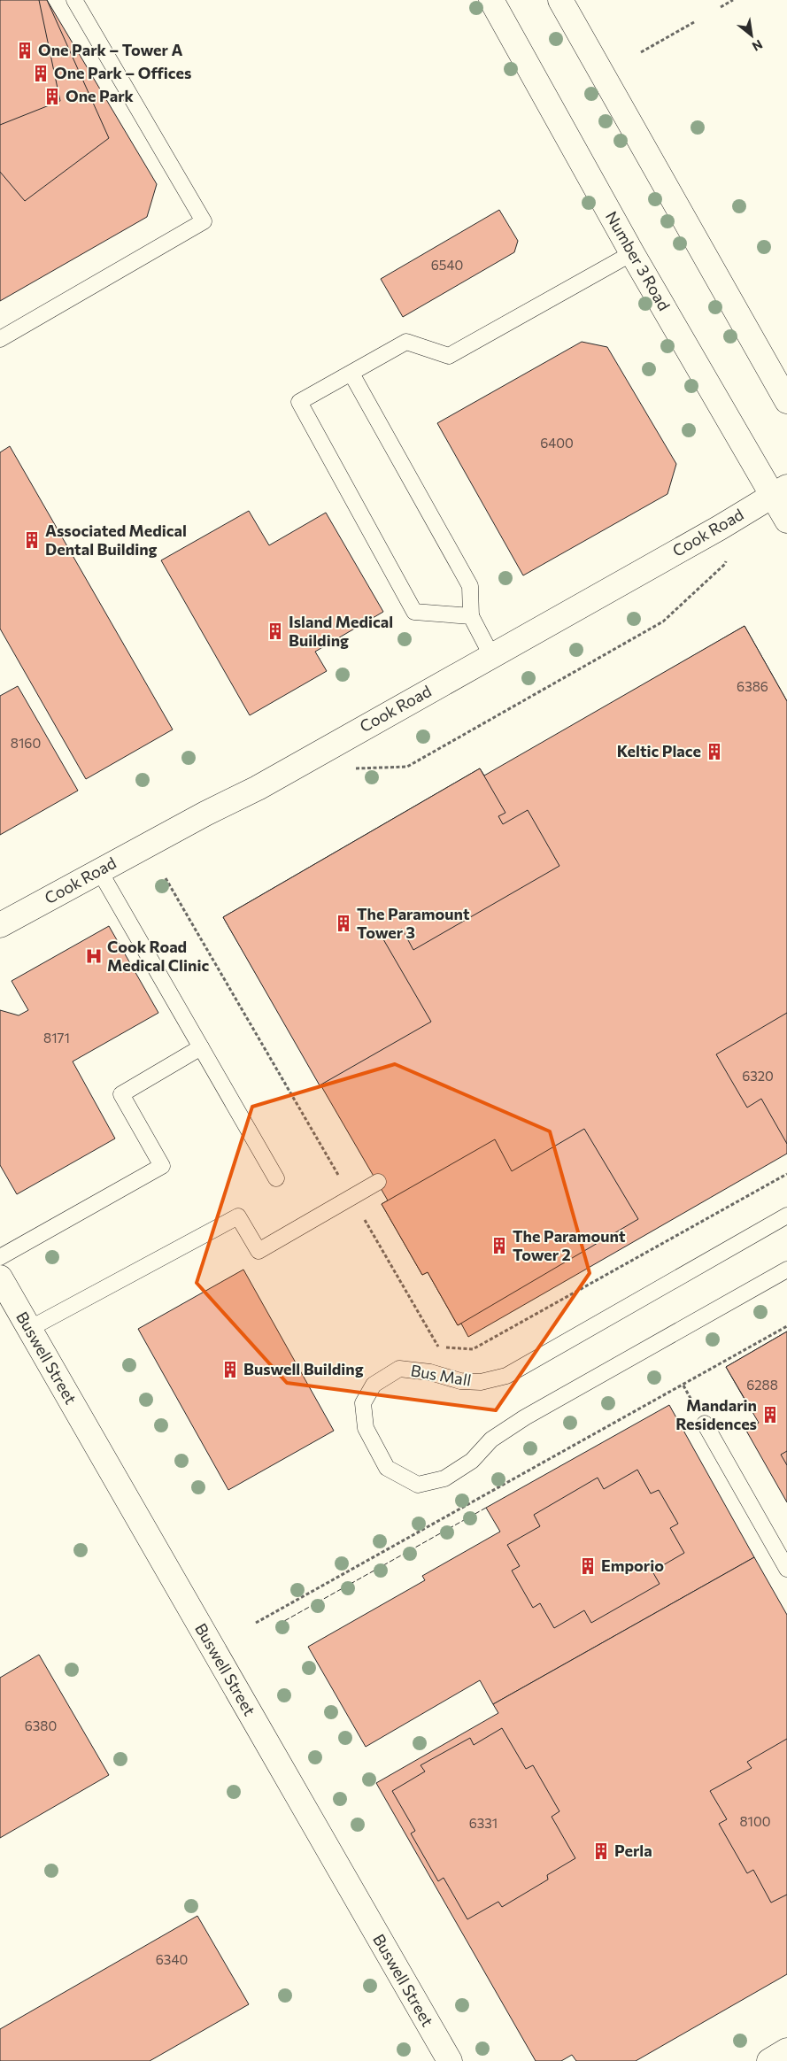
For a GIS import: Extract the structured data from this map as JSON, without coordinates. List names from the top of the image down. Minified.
{"streets":{"street":["Number 3 Road","Cook Road","Buswell Street"],"lane":["Bus Mall"]},"crossings":[["Number 3 Road","Cook Road"]],"places":{"building":["One Park – Tower A","One Park – Offices","One Park","Associated Medical Dental Building","Island Medical Building","Keltic Place","The Paramount Tower 3","The Paramount Tower 2","Buswell Building","Mandarin Residences","Emporio","Perla"],"hospital":["Cook Road Medical Clinic"]},"house_numbers":["6540","6400","6386","8160","8171","6320","6288","6380","8100","6331","6340"],"north":"bottom right"}
